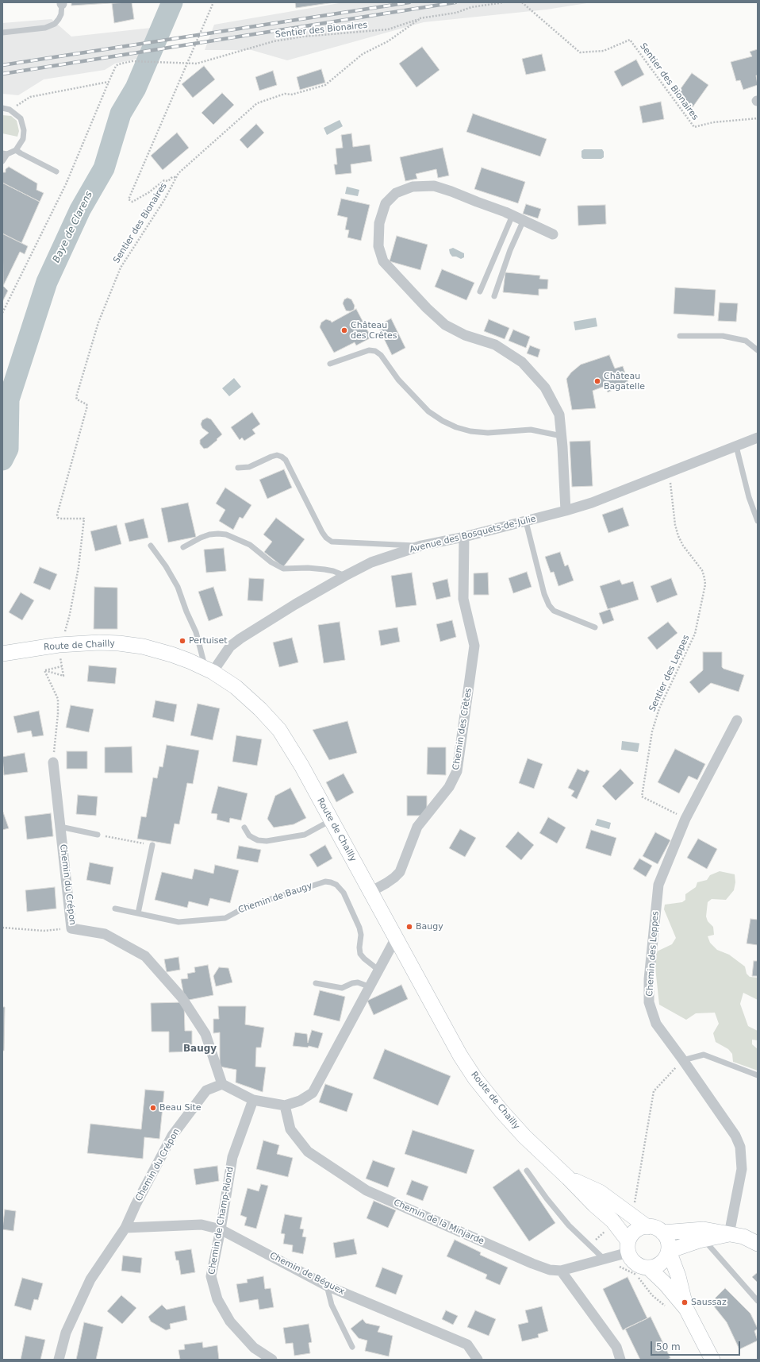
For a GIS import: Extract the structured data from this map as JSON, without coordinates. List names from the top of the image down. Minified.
{"streets":{"main road":["Route de Chailly"],"street":["Avenue des Bosquets-de-Julie","Chemin des Crêtes","Chemin du Crépon","Chemin des Leppes","Chemin de Champ-Riond","Chemin de la Minjarde","Chemin de Béguex"],"lane":["Chemin de Baugy"],"path":["Sentier des Bionaires","Sentier des Leppes"]},"crossings":[["Sentier des Bionaires","Route de Chailly"],["Avenue des Bosquets-de-Julie","Route de Chailly"],["Avenue des Bosquets-de-Julie","Chemin des Crêtes"],["Route de Chailly","Chemin des Crêtes"],["Route de Chailly","Chemin de la Minjarde"],["Sentier des Leppes","Chemin des Leppes"],["Chemin du Crépon","Chemin de Béguex"],["Chemin de Champ-Riond","Chemin de Béguex"]],"districts":["Baugy"],"water":["Baye de Clarens"],"places":["Château des Crêtes","Château Bagatelle","Pertuiset","Baugy","Beau Site","Saussaz"],"scale_bar":"50 m"}
